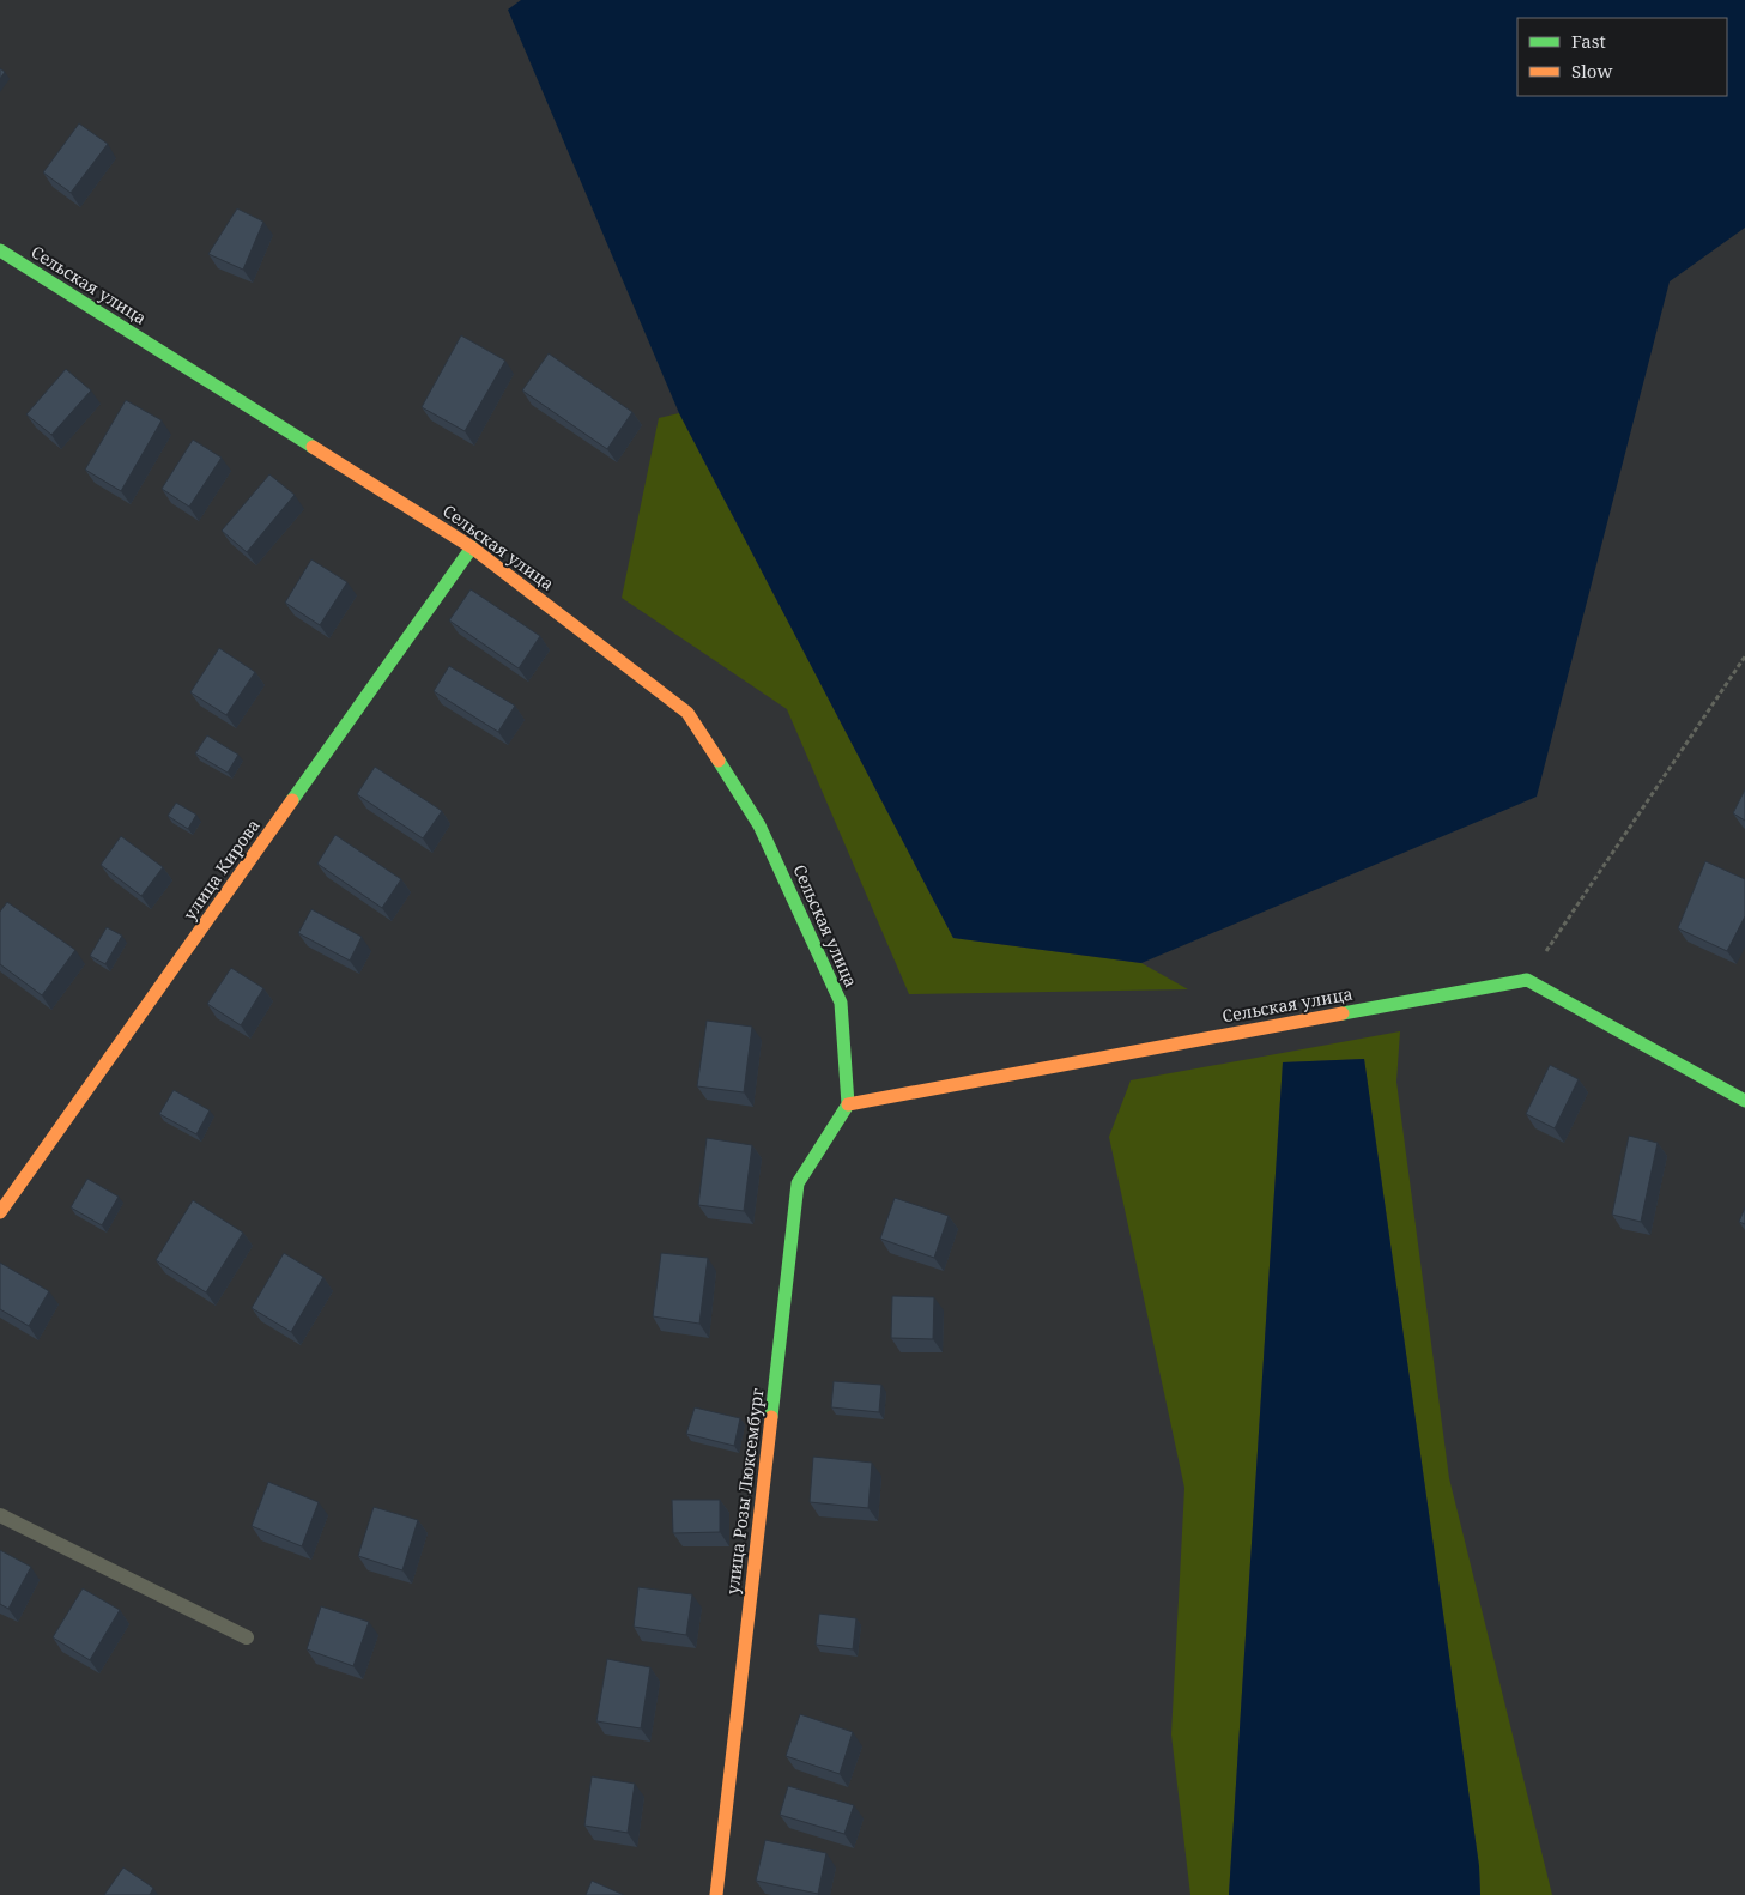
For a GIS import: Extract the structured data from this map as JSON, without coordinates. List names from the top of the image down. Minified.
{"streets":{"street":["Сельская улица","улица Кирова","улица Розы Люксембург"]},"crossings":[["Сельская улица","улица Кирова"],["Сельская улица","улица Розы Люксембург"]],"legend":["Fast","Slow"]}
